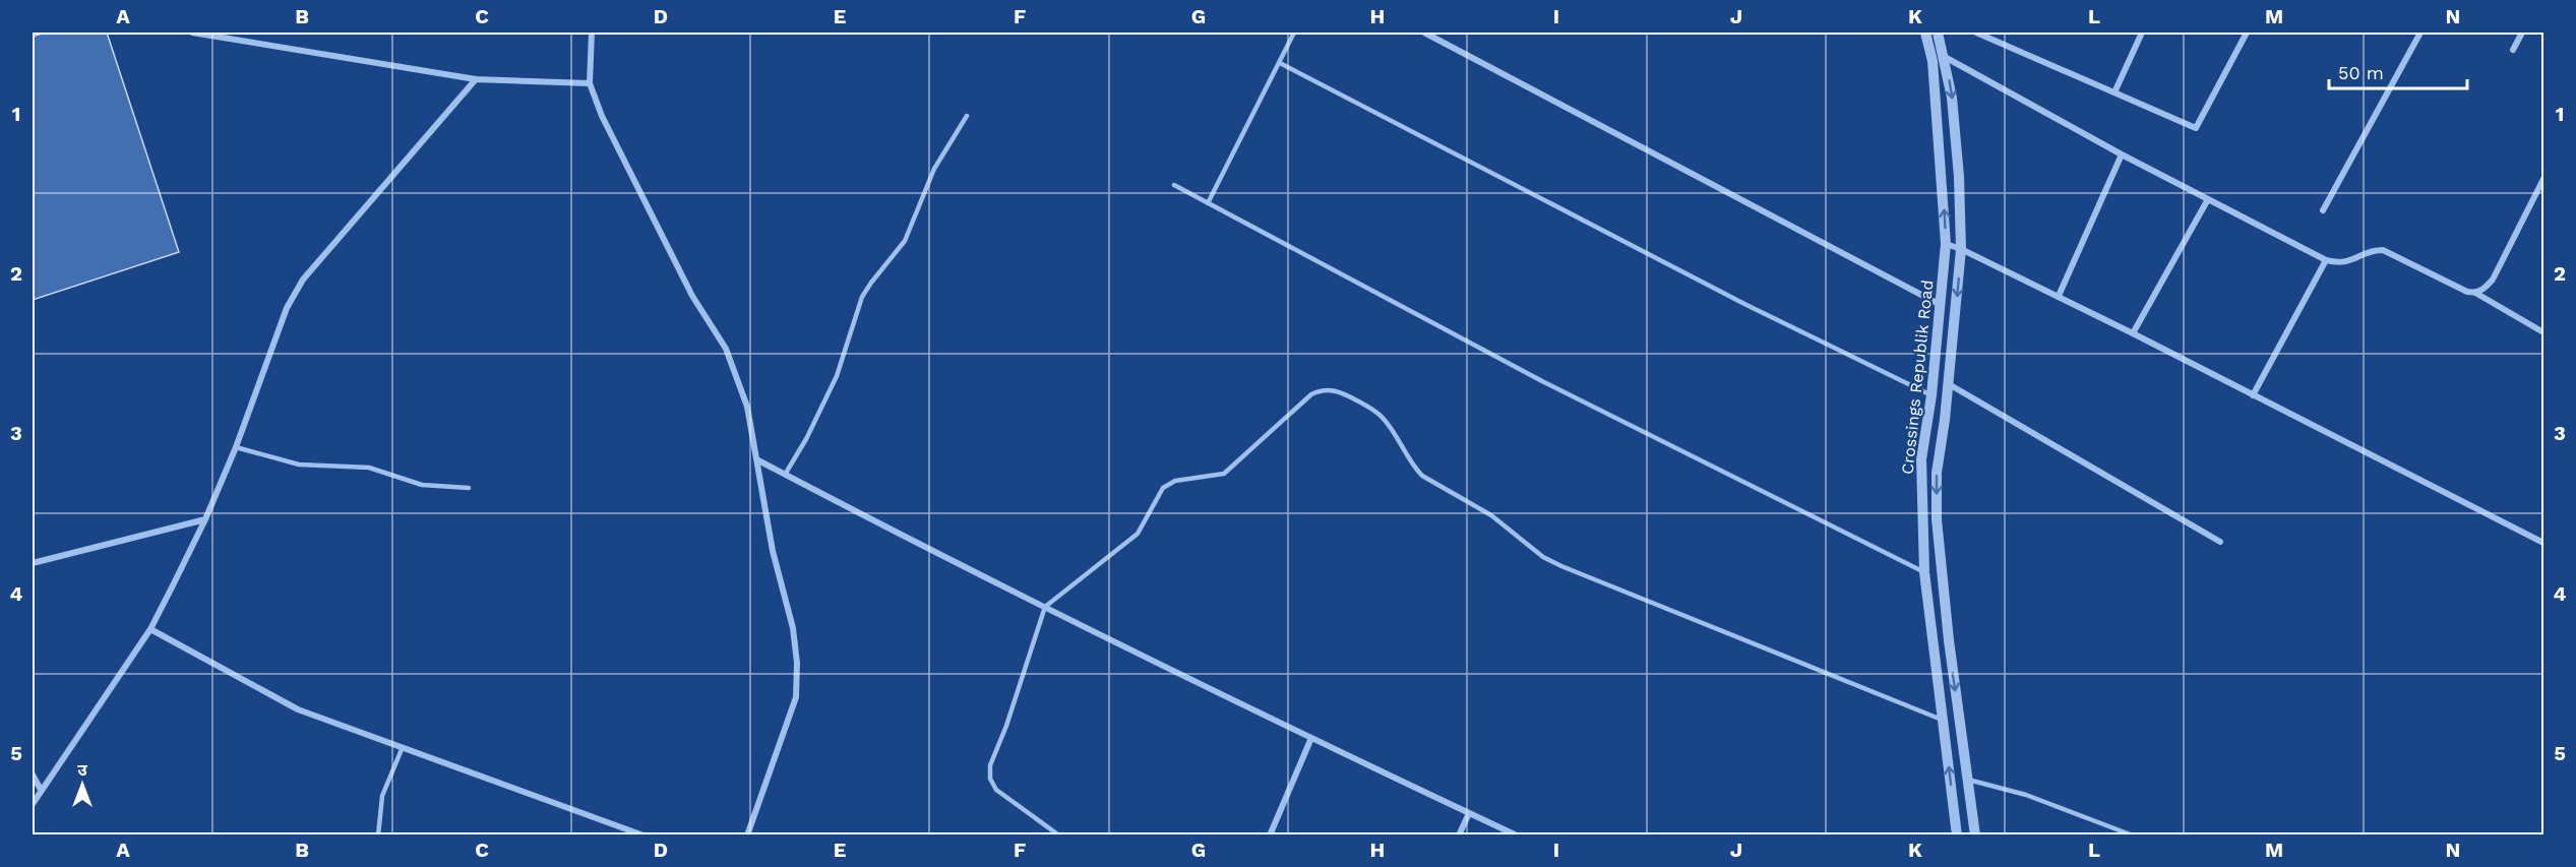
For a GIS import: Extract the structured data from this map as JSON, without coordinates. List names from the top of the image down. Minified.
{"streets":{"street":["Crossings Republik Road"]},"scale_bar":"50 m","north":"top","grid":{"columns":["A","B","C","D","E","F","G","H","I","J","K","L","M","N"],"rows":["1","2","3","4","5"]}}
